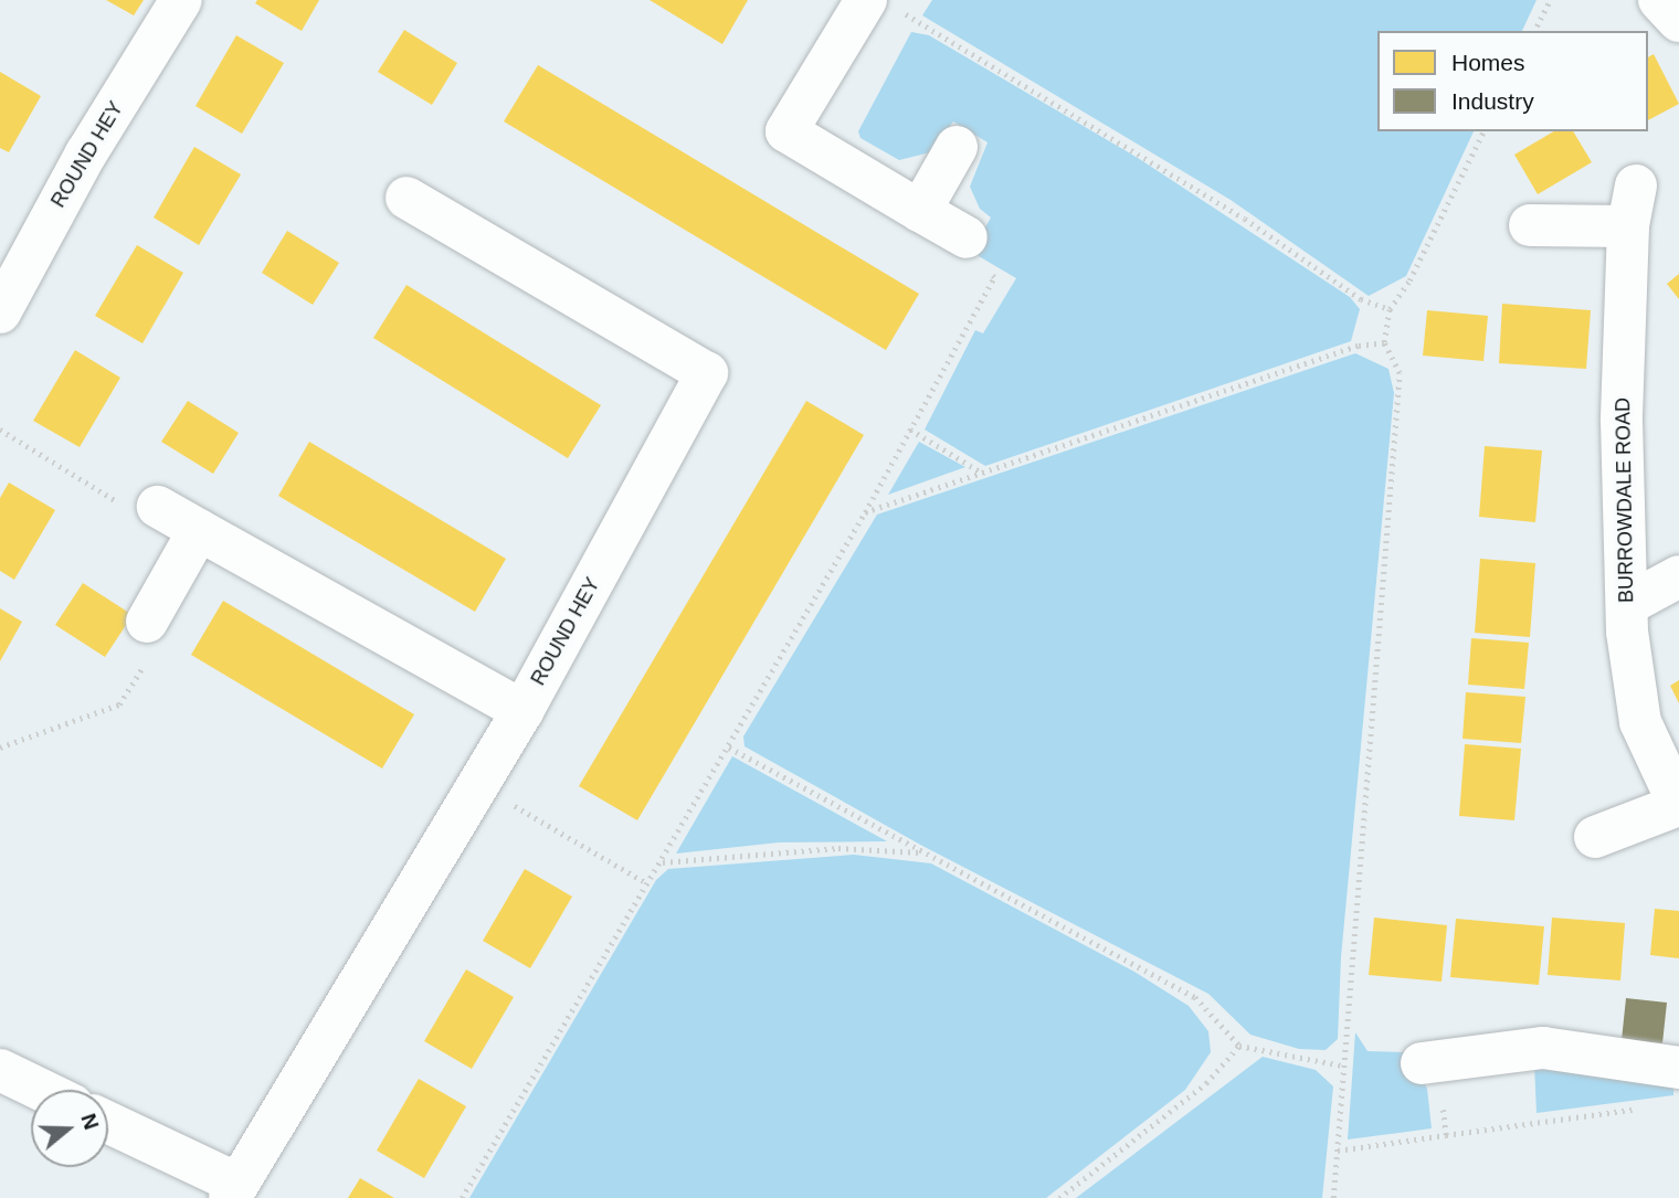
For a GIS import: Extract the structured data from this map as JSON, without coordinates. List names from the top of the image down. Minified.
{"streets":{"street":["ROUND HEY","BURROWDALE ROAD"]},"legend":["Homes","Industry"],"north":"right"}
